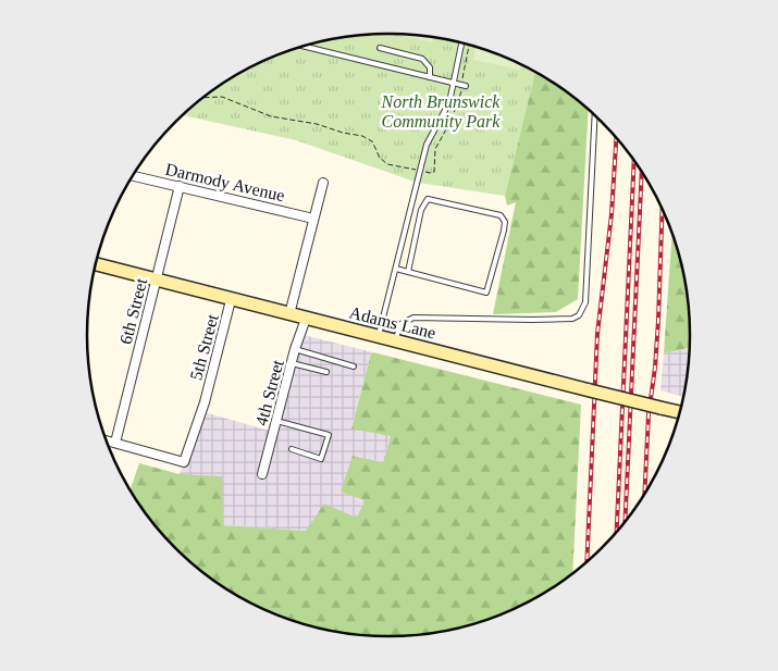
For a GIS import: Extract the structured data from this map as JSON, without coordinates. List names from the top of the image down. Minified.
{"streets":{"street":["Darmody Avenue","6th Street","Adams Lane","5th Street","4th Street"]},"crossings":[["Darmody Avenue","6th Street"],["6th Street","Adams Lane"],["6th Street","5th Street"],["Adams Lane","5th Street"],["Adams Lane","4th Street"]],"parks":["North Brunswick Community Park"]}
